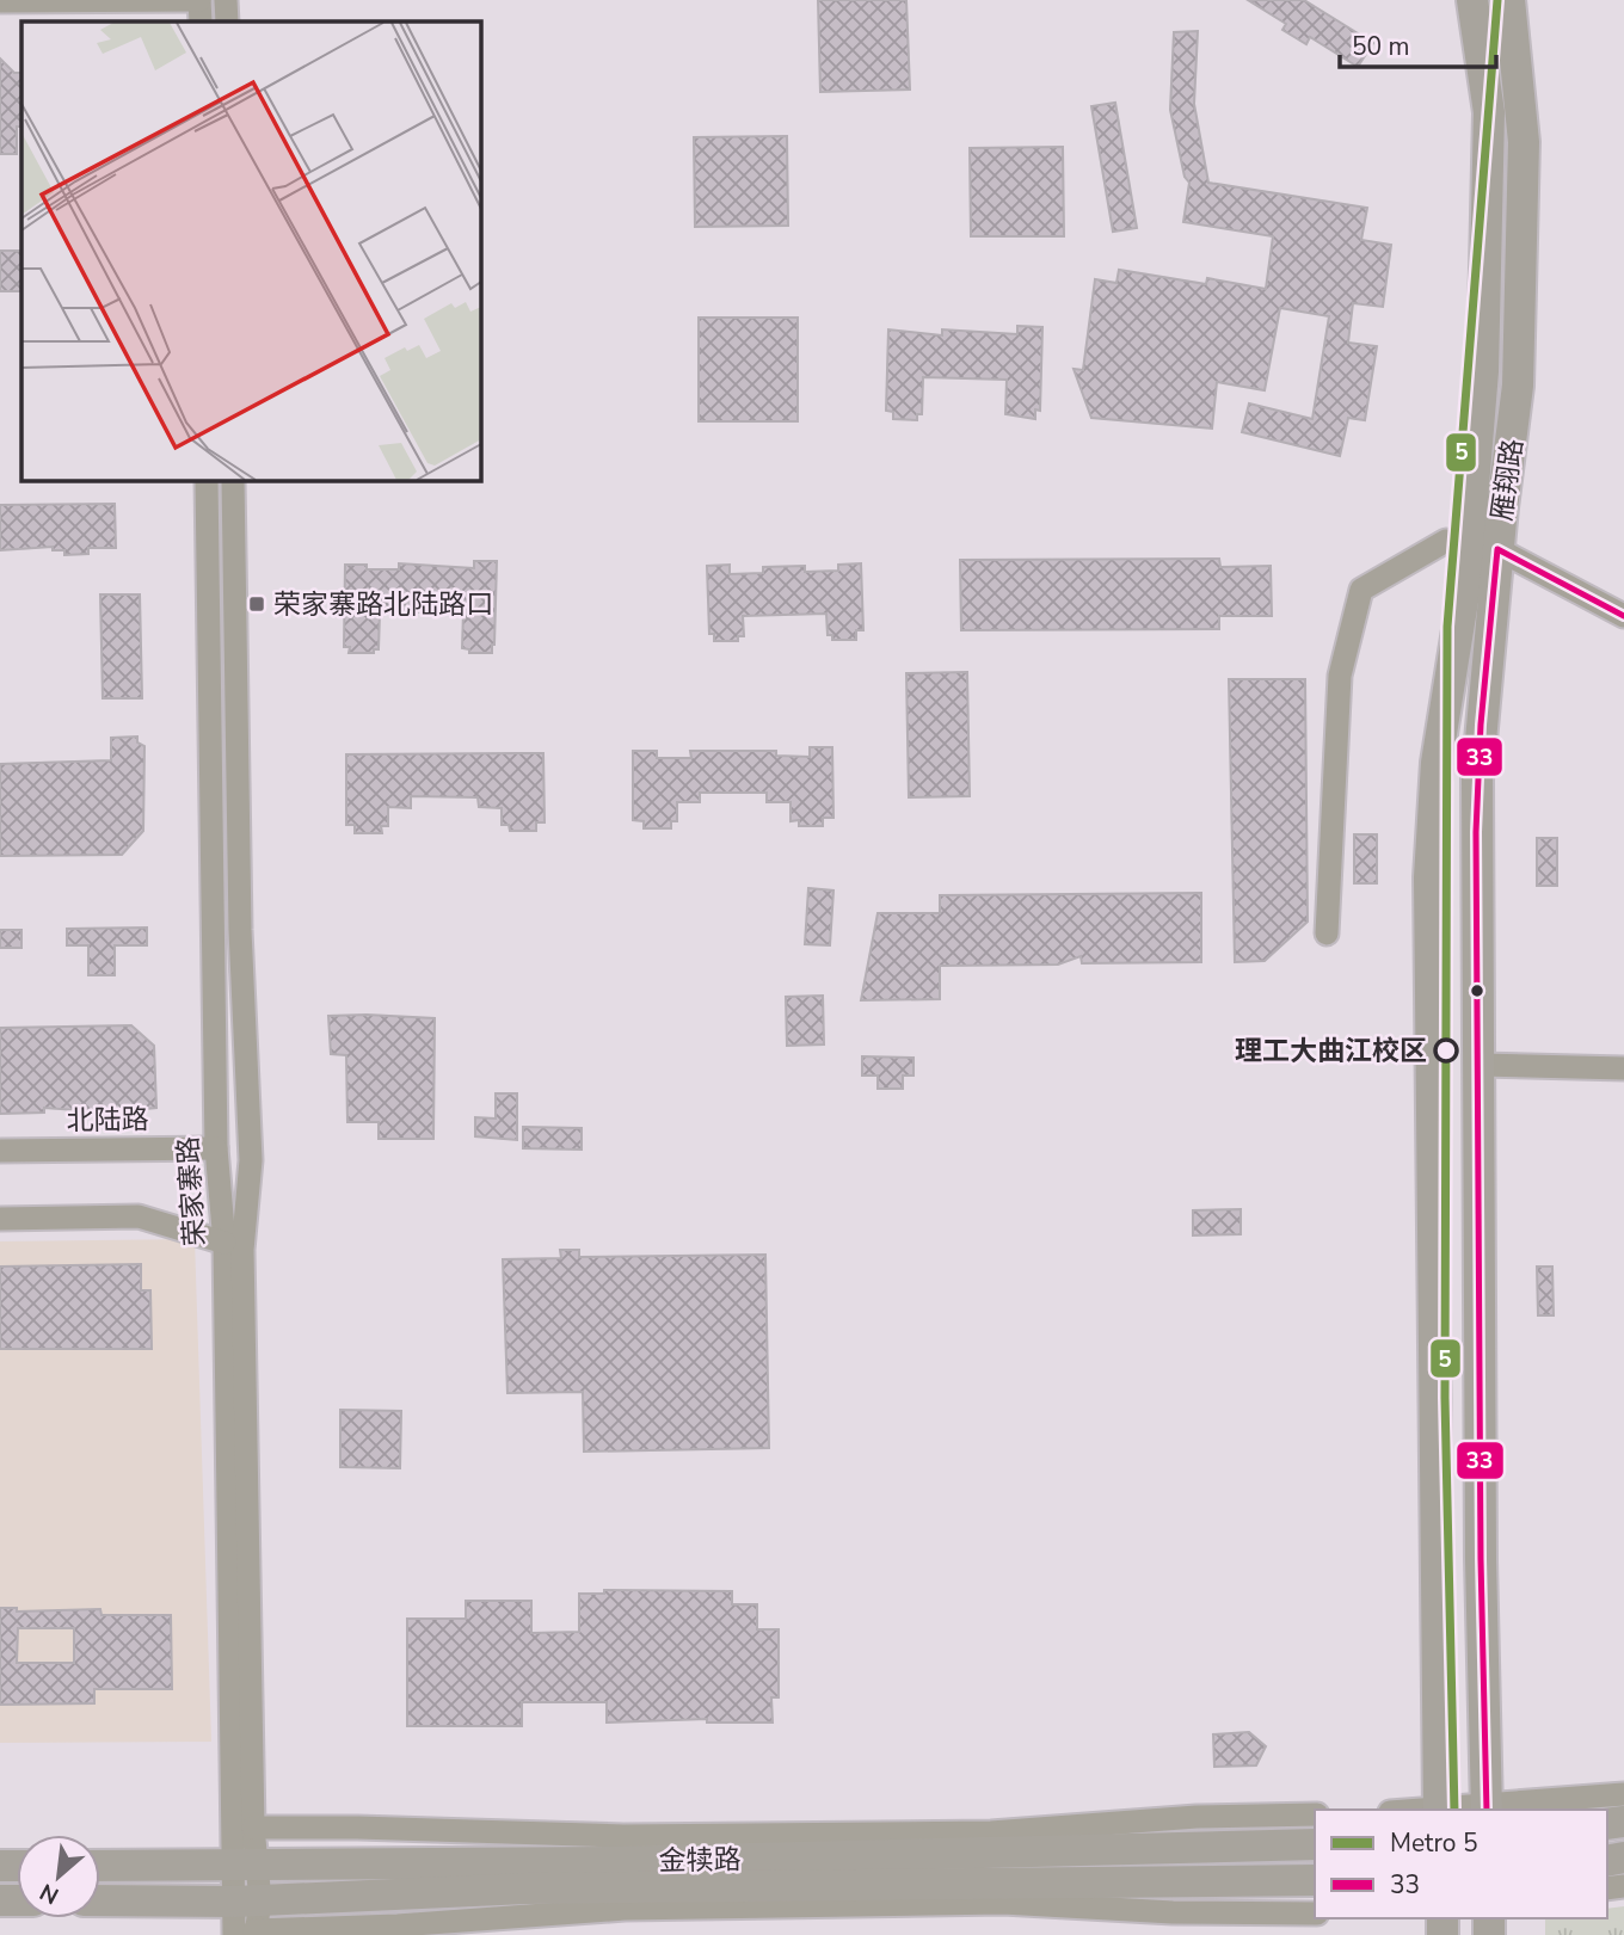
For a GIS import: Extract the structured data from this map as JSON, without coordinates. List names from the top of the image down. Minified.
{"streets":{"main road":["雁翔路","金犊路"],"street":["北陆路","荣家寨路"]},"crossings":[["北陆路","荣家寨路"],["荣家寨路","金犊路"]],"places":{"transit":["荣家寨路北陆路口"],"other":["理工大曲江校区"]},"lines":["metro line 5","transit line 33"],"legend":["Metro 5","33"],"scale_bar":"50 m","north":"bottom left"}
